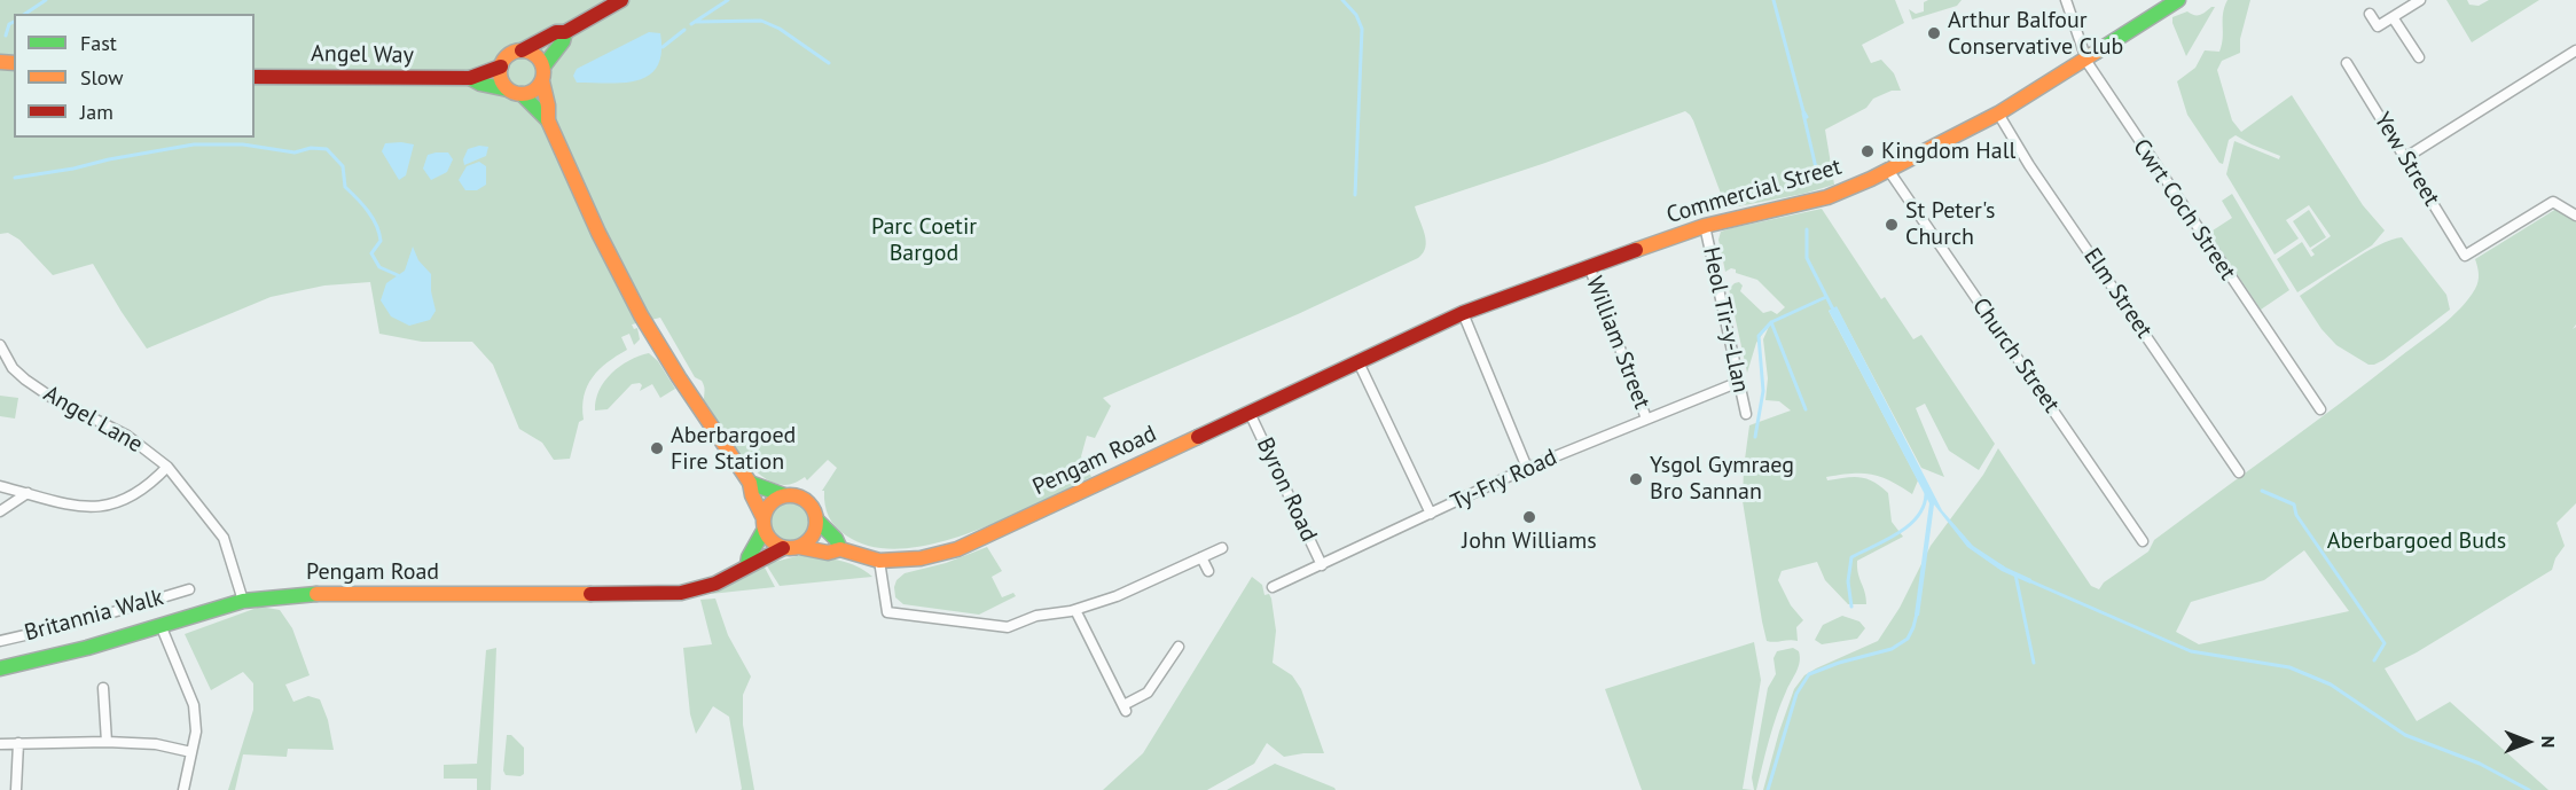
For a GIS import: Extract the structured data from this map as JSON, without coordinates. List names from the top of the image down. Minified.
{"streets":{"main road":["Angel Way","Commercial Street","Pengam Road"],"street":["Yew Street","Cwrt Coch Street","Elm Street","Heol Tir-y-Llan","William Street","Church Street","Angel Lane","Ty-Fry Road","Byron Road","Britannia Walk"]},"crossings":[["Commercial Street","Cwrt Coch Street"],["Commercial Street","Elm Street"],["Commercial Street","Heol Tir-y-Llan"],["Commercial Street","William Street"],["Commercial Street","Church Street"],["Commercial Street","Pengam Road"],["Heol Tir-y-Llan","Ty-Fry Road"],["William Street","Ty-Fry Road"],["Angel Lane","Pengam Road"],["Pengam Road","Byron Road"],["Ty-Fry Road","Byron Road"]],"parks":["Parc Coetir Bargod","Aberbargoed Buds"],"places":["Arthur Balfour Conservative Club","Kingdom Hall","St Peter's Church","Aberbargoed Fire Station","Ysgol Gymraeg Bro Sannan","John Williams"],"legend":["Fast","Slow","Jam"],"north":"right"}
